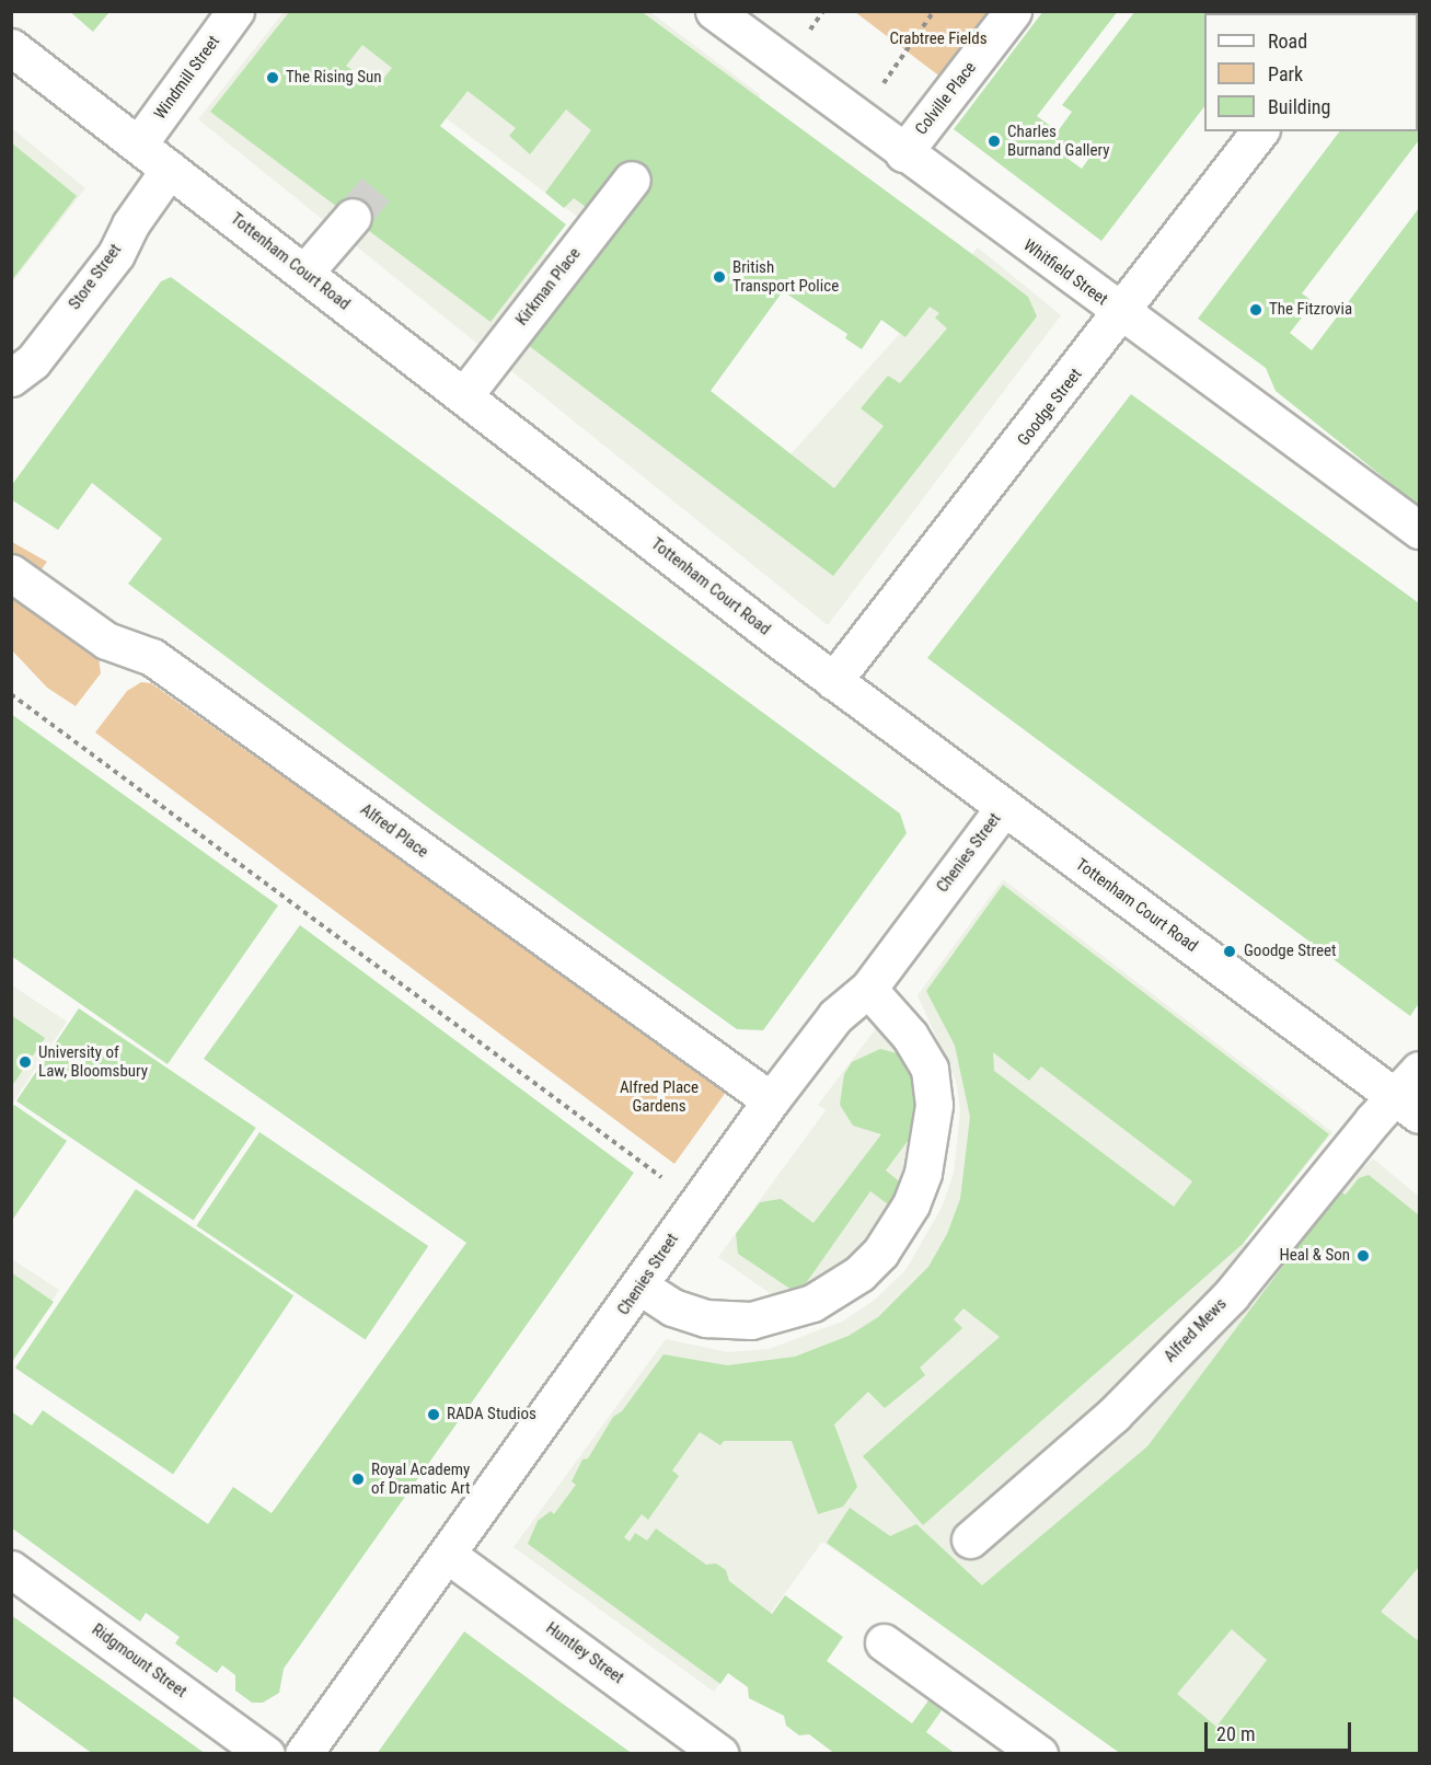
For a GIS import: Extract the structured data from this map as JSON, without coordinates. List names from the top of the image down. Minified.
{"streets":{"main road":["Windmill Street","Colville Place","Tottenham Court Road","Whitfield Street","Store Street","Kirkman Place","Goodge Street","Alfred Place","Chenies Street","Alfred Mews","Huntley Street","Ridgmount Street"]},"crossings":[["Windmill Street","Tottenham Court Road"],["Colville Place","Whitfield Street"],["Tottenham Court Road","Store Street"],["Tottenham Court Road","Kirkman Place"],["Tottenham Court Road","Goodge Street"],["Tottenham Court Road","Chenies Street"],["Tottenham Court Road","Alfred Mews"],["Whitfield Street","Goodge Street"],["Alfred Place","Chenies Street"],["Chenies Street","Huntley Street"]],"parks":["Crabtree Fields","Alfred Place Gardens"],"places":["The Rising Sun","Charles Burnand Gallery","British Transport Police","The Fitzrovia","Goodge Street","University of Law, Bloomsbury","Heal & Son","RADA Studios","Royal Academy of Dramatic Art"],"legend":["Road","Park","Building"],"scale_bar":"20 m"}
